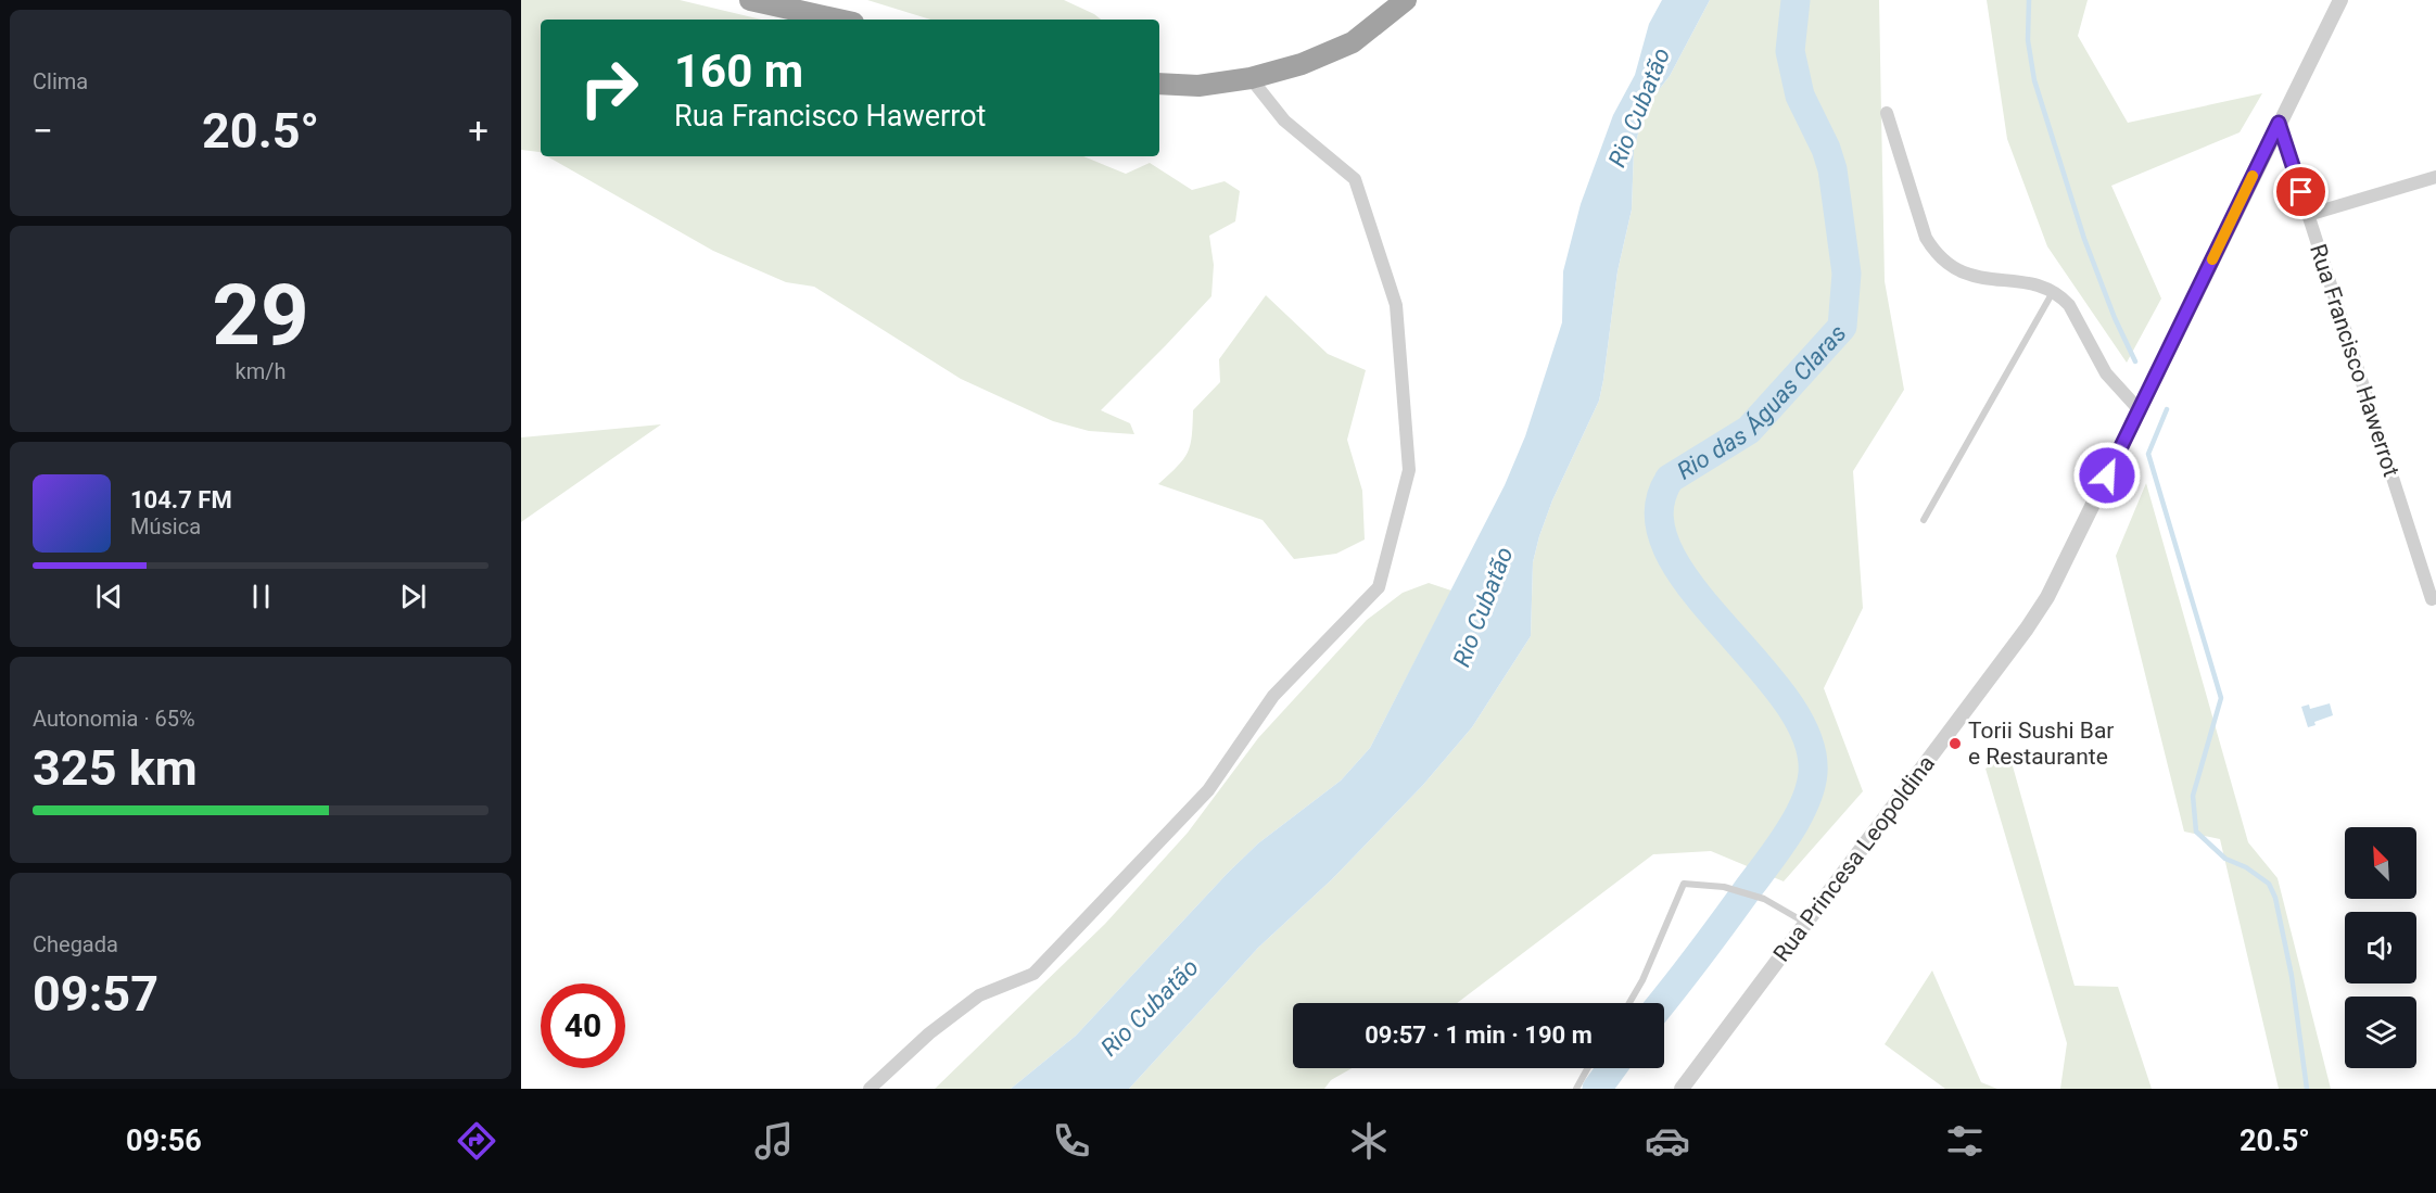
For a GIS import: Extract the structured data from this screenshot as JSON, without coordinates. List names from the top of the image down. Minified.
{"streets":{"street":["Rua Francisco Hawerrot","Rua Princesa Leopoldina"]},"crossings":[["Rua Francisco Hawerrot","Rua Princesa Leopoldina"]],"water":["Rio Cubatão","Rio das Águas Claras"],"places":["Torii Sushi Bar e Restaurante"],"north":"top left","page":{"tile":["Clima",["29","km/h"],["Autonomia · 65%","325 km"],["Chegada","09:57"]],"turn":["160 m","Rua Francisco Hawerrot"],"heat":["−","20.5°","+"],"song":["104.7 FM","Música"],"limit":"40","trip":"09:57 · 1 min · 190 m","tabs":["09:56","20.5°"]}}
